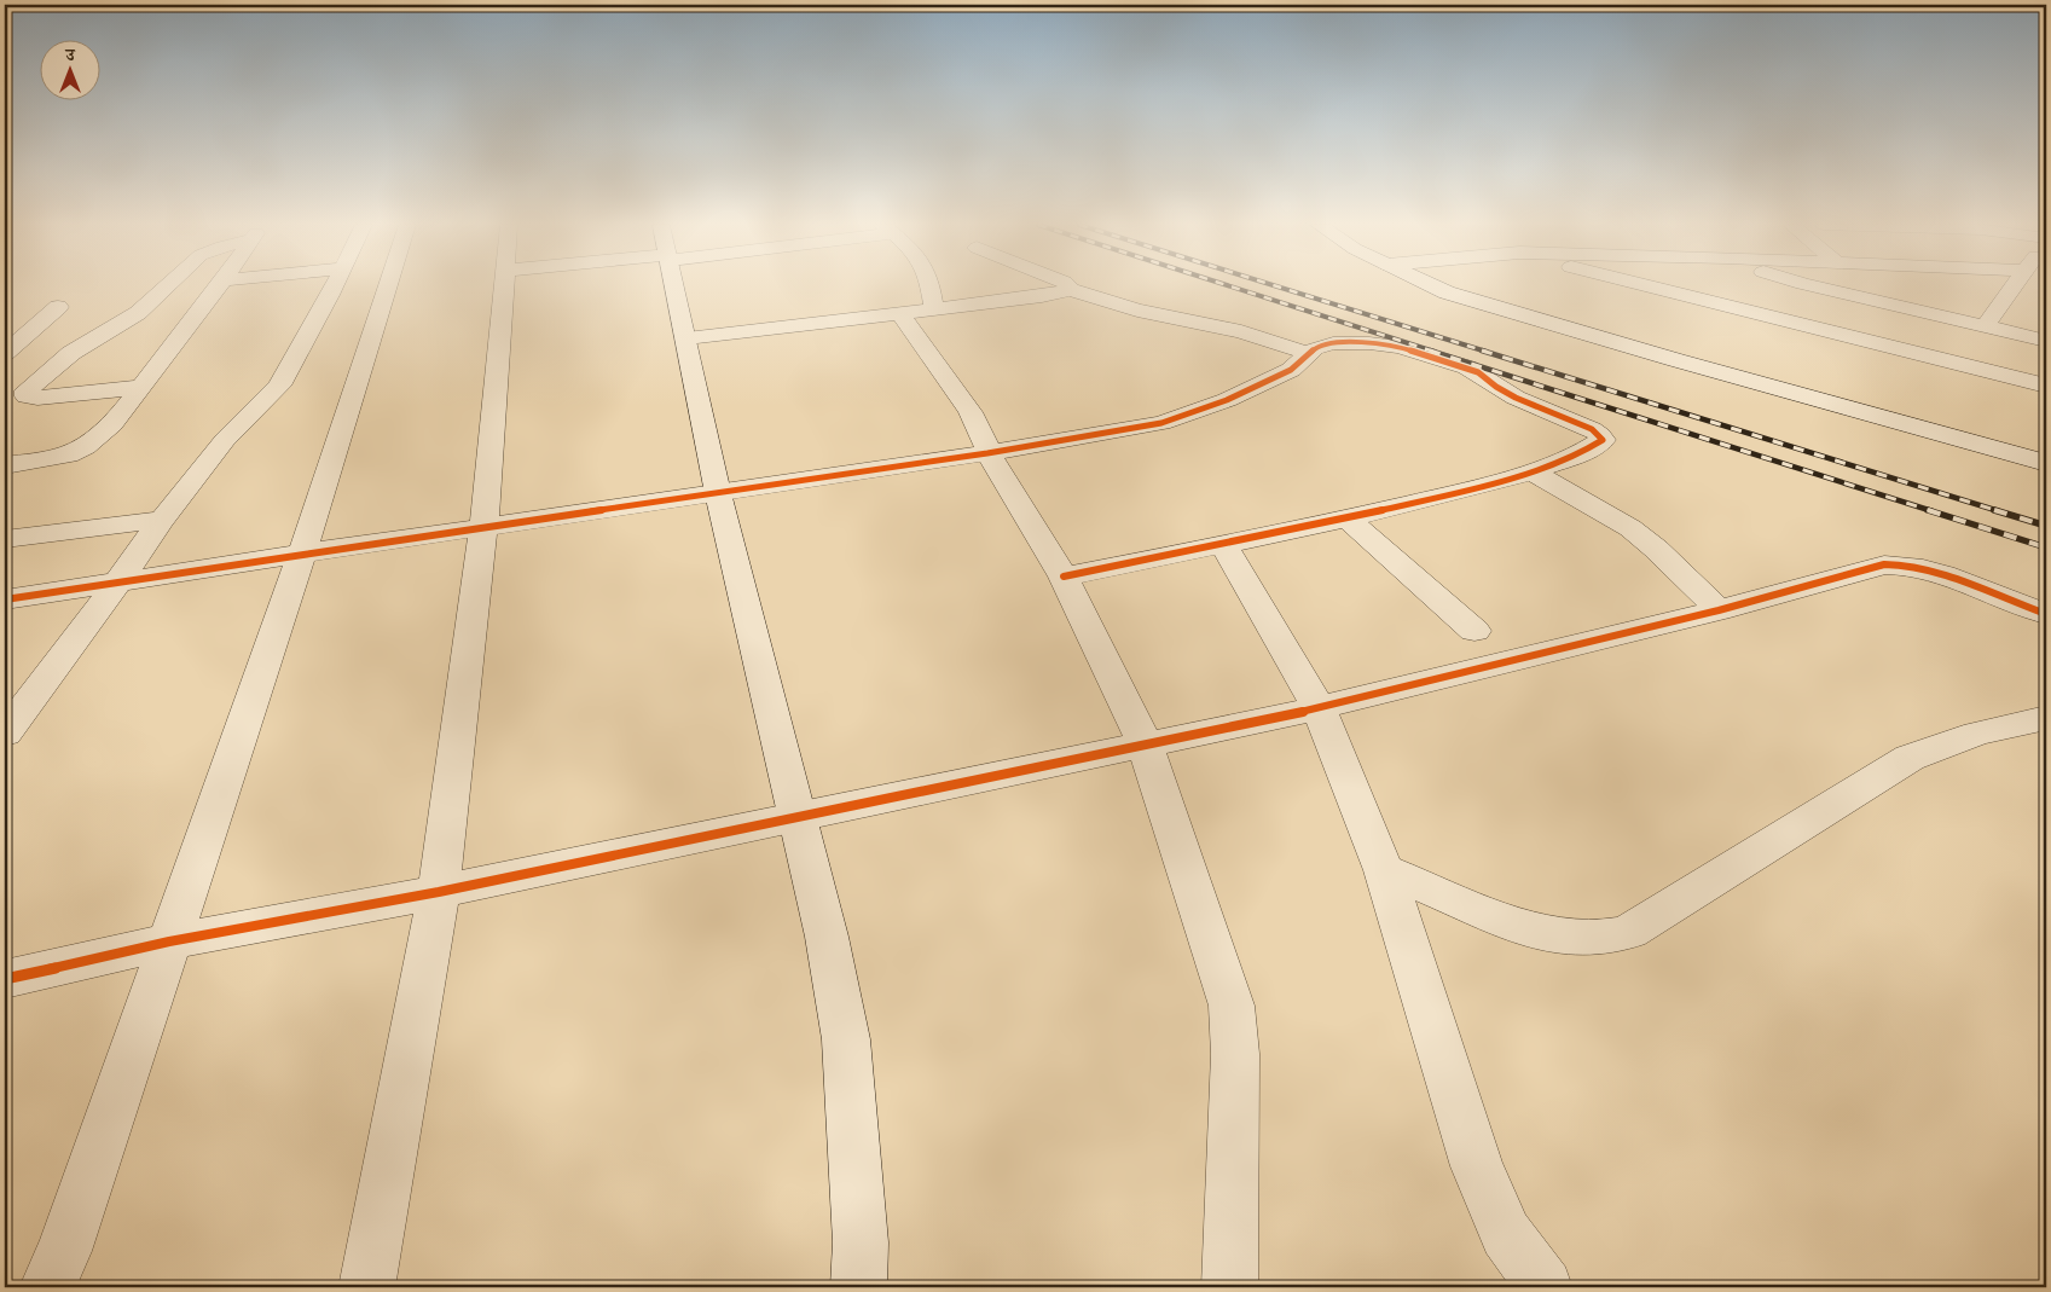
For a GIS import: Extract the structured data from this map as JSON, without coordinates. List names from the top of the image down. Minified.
{"north":"top"}
